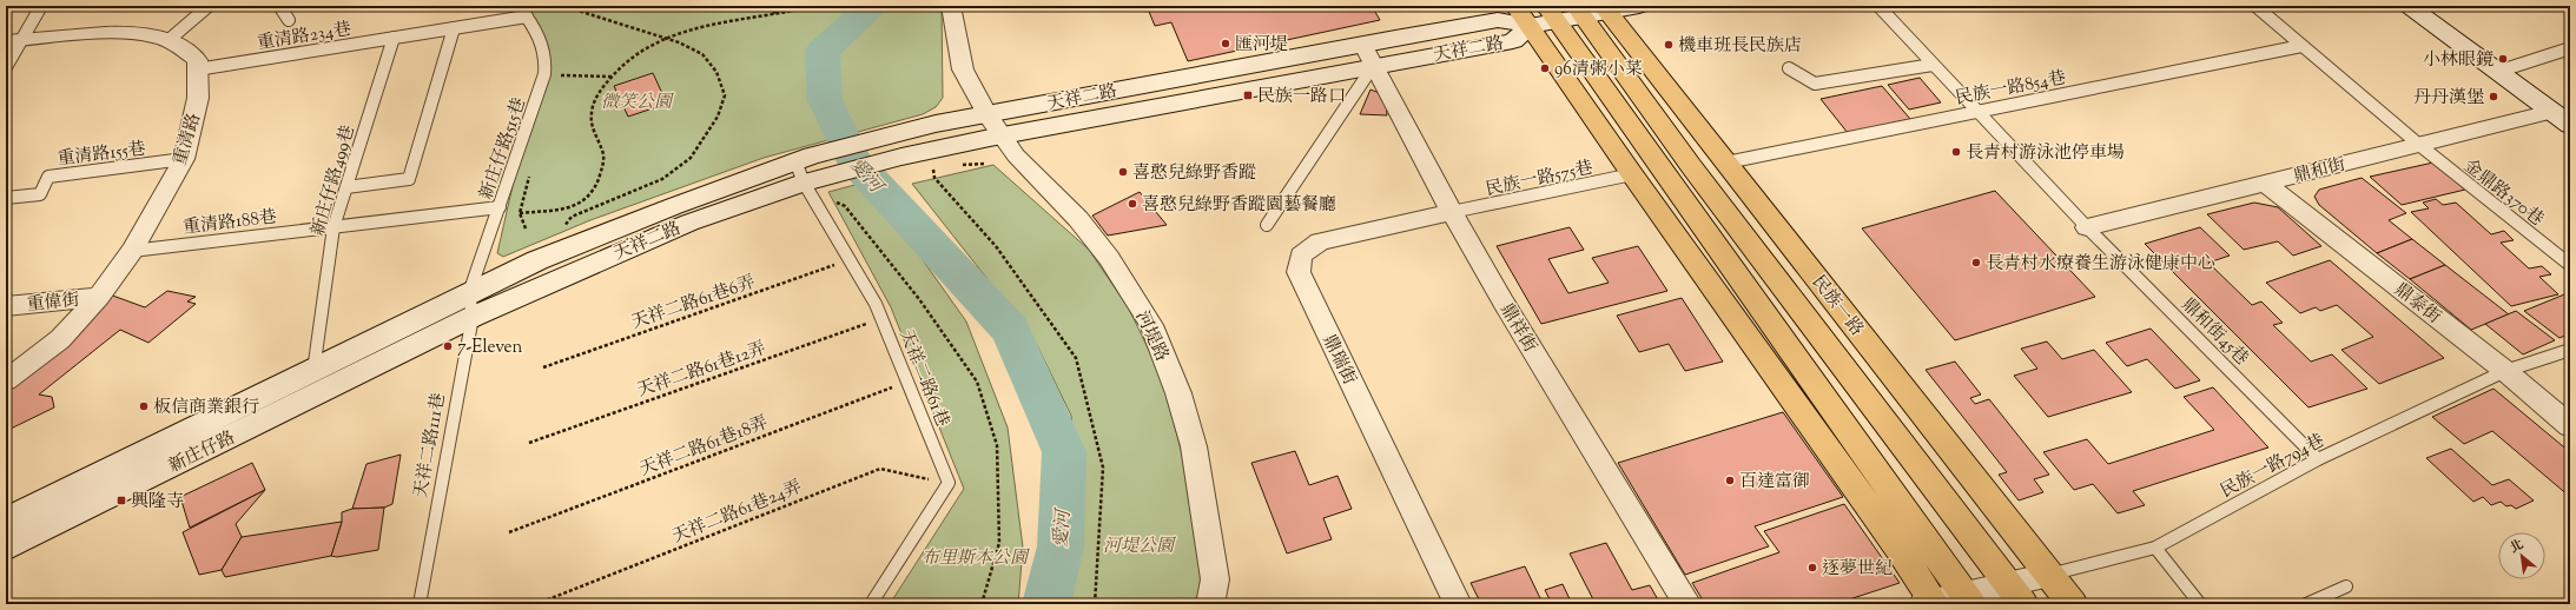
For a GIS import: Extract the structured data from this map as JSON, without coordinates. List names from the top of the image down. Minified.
{"streets":{"main road":["民族一路"],"street":["天祥二路","重清路","鼎和街","重偉街","鼎泰街","鼎祥街","河堤路","鼎瑞街","新庄仔路"],"lane":["重清路234巷","民族一路854巷","新庄仔路515巷","重清路155巷","民族一路575巷","新庄仔路499巷","金鼎路370巷","重清路188巷","鼎和街45巷","天祥二路61巷","天祥二路111巷","民族一路794巷"],"path":["天祥二路61巷6弄","天祥二路61巷12弄","天祥二路61巷18弄","天祥二路61巷24弄"]},"crossings":[["重清路234巷","重清路"],["重清路234巷","新庄仔路515巷"],["重清路234巷","新庄仔路499巷"],["天祥二路","新庄仔路515巷"],["天祥二路","鼎祥街"],["天祥二路","河堤路"],["天祥二路","天祥二路61巷"],["天祥二路","天祥二路111巷"],["天祥二路","新庄仔路"],["民族一路854巷","金鼎路370巷"],["民族一路854巷","民族一路"],["民族一路854巷","鼎和街45巷"],["重清路","重清路155巷"],["重清路","重清路188巷"],["重清路","重偉街"],["新庄仔路515巷","重清路188巷"],["新庄仔路515巷","天祥二路111巷"],["新庄仔路515巷","新庄仔路"],["鼎和街","金鼎路370巷"],["鼎和街","鼎泰街"],["鼎和街","鼎和街45巷"],["民族一路575巷","鼎祥街"],["民族一路575巷","鼎瑞街"],["新庄仔路499巷","重清路188巷"],["新庄仔路499巷","新庄仔路"],["天祥二路61巷6弄","天祥二路61巷"],["鼎泰街","民族一路794巷"],["民族一路","民族一路794巷"],["鼎祥街","鼎瑞街"],["鼎和街45巷","民族一路794巷"],["天祥二路61巷12弄","天祥二路61巷"],["天祥二路61巷","天祥二路61巷18弄"],["天祥二路61巷","天祥二路61巷24弄"],["天祥二路111巷","新庄仔路"]],"water":["愛河"],"parks":["微笑公園","河堤公園","布里斯本公園"],"places":{"other":["匯河堤","機車班長民族店","小林眼鏡","96清粥小菜","丹丹漢堡","長青村游泳池停車場","喜憨兒綠野香蹤","喜憨兒綠野香蹤園藝餐廳","長青村水療養生游泳健康中心","7-Eleven","板信商業銀行","百達富御","逐夢世紀"],"transit":["民族一路口","興隆寺"]},"north":"top left"}
